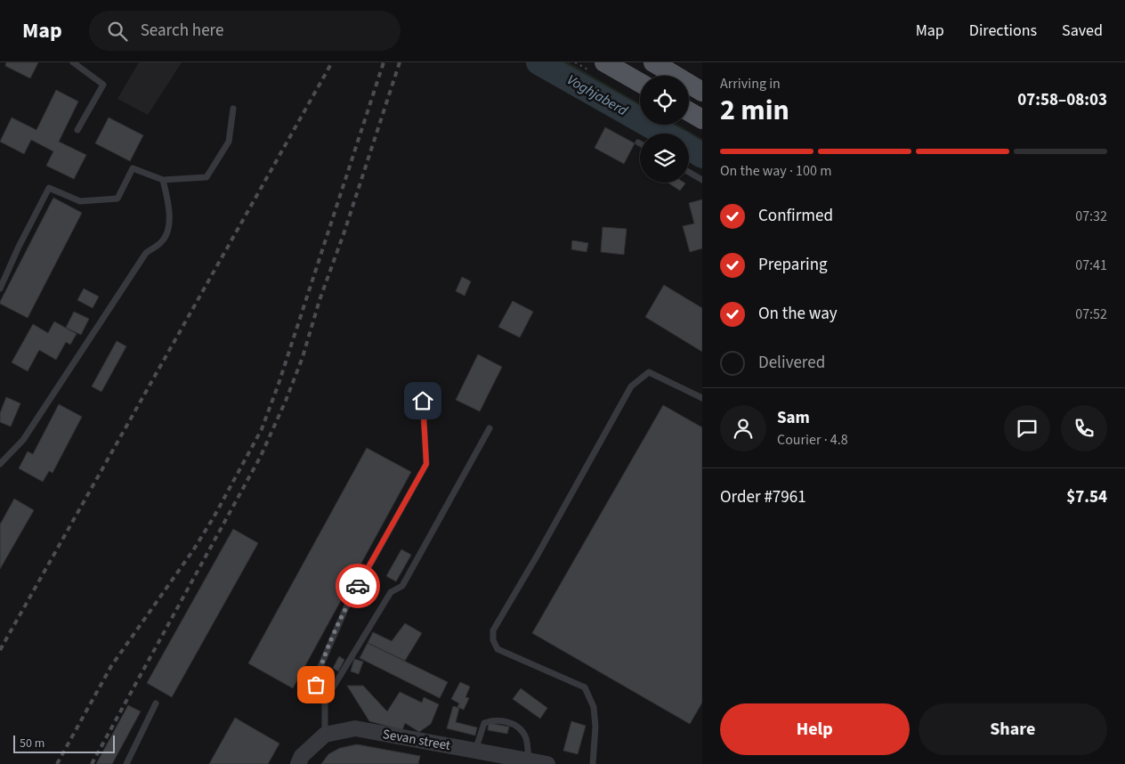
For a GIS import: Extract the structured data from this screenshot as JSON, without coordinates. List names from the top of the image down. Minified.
{"streets":{"street":["Sevan street"]},"water":["Voghjaberd"],"scale_bar":"50 m","page":{"header":"Map","search":"Search here","nav":["Map","Directions","Saved"],"heading":["2 min","Arriving in","07:58–08:03"],"panel":["Sam","Courier · 4.8","Order #7961","$7.54"],"bar":"On the way · 100 m","list":[["Confirmed","07:32"],["Preparing","07:41"],["On the way","07:52"],"Delivered"],"buttons":["Help","Share"],"scale":"50 m"}}
